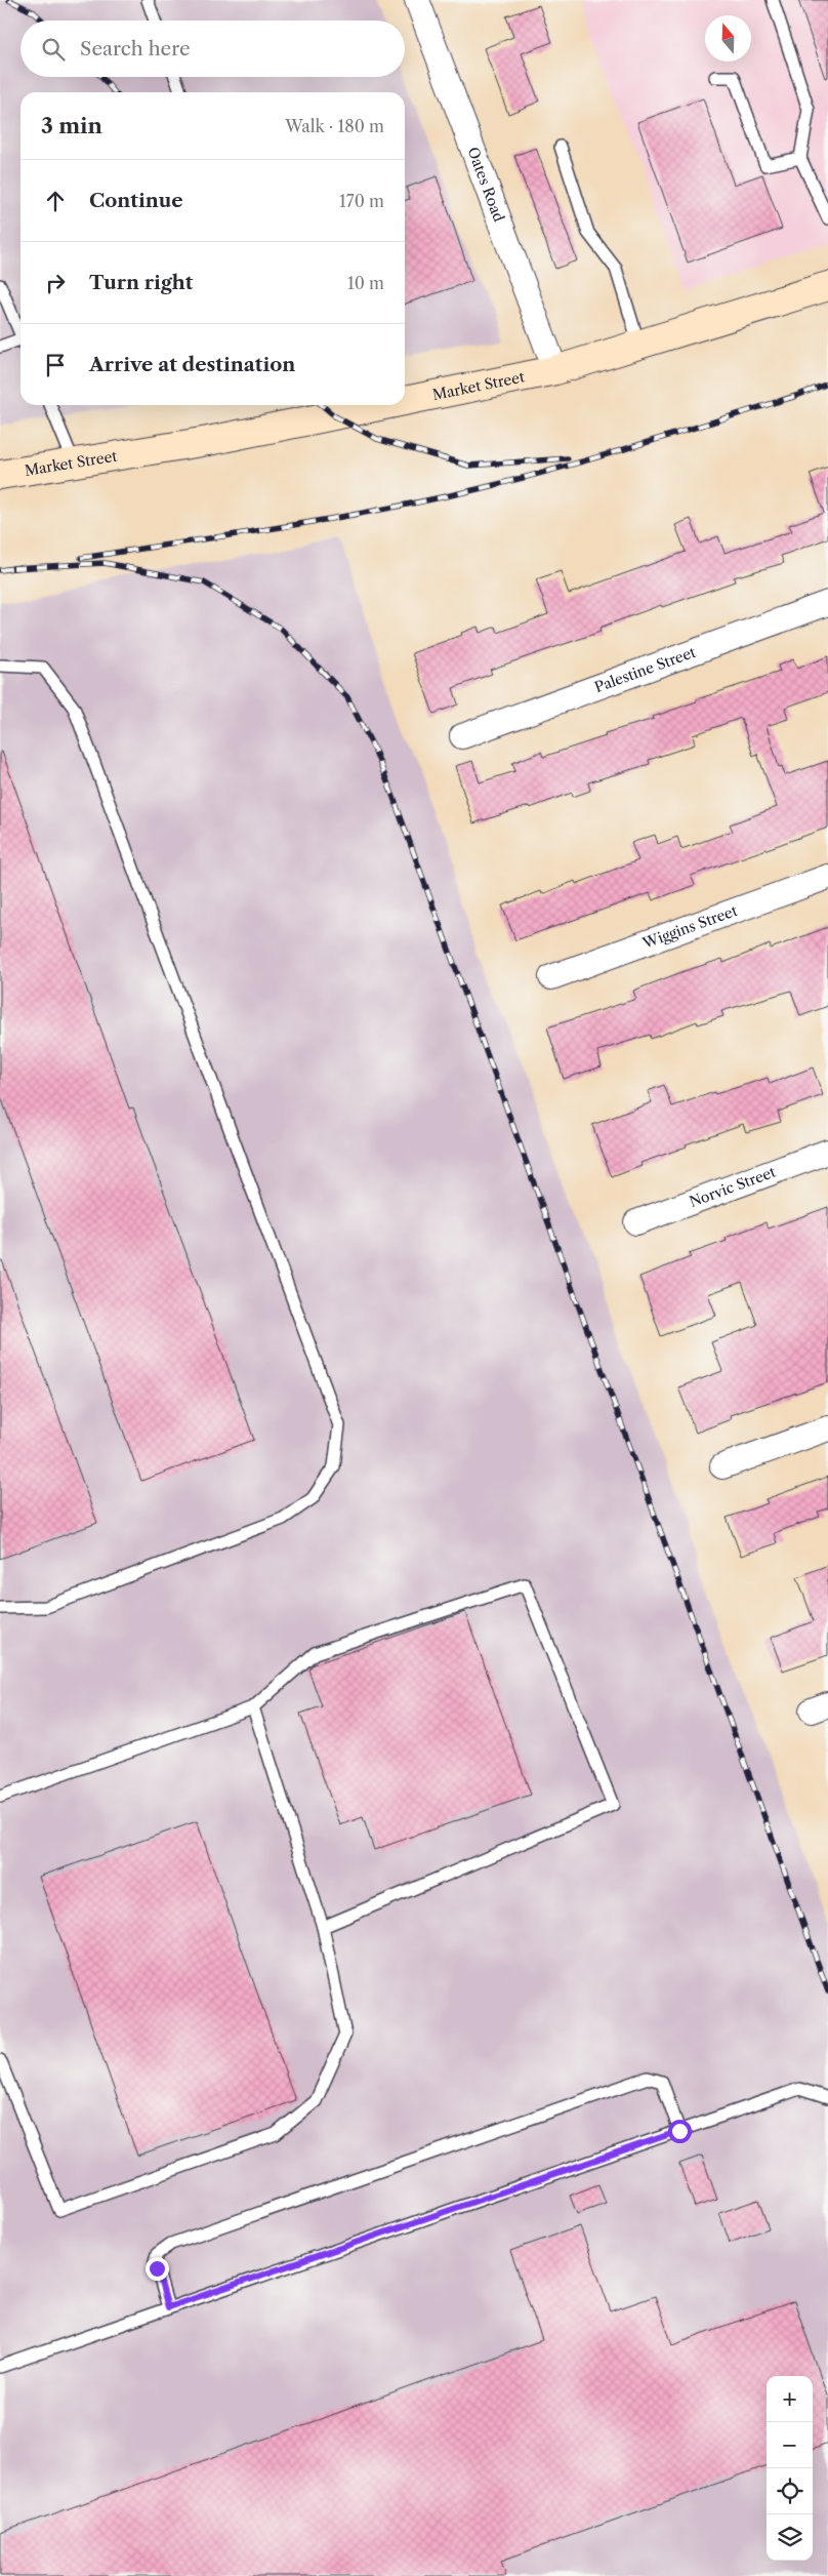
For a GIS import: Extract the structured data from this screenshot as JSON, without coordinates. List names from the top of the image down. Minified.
{"streets":{"main road":["Market Street"],"street":["Oates Road","Palestine Street","Wiggins Street","Norvic Street"]},"crossings":[["Oates Road","Market Street"]],"north":"top","page":{"search":"Search here","heading":["3 min","Walk · 180 m"],"list":[["Continue","170 m"],["Turn right","10 m"],"Arrive at destination"],"map_buttons":["+","−"]}}
